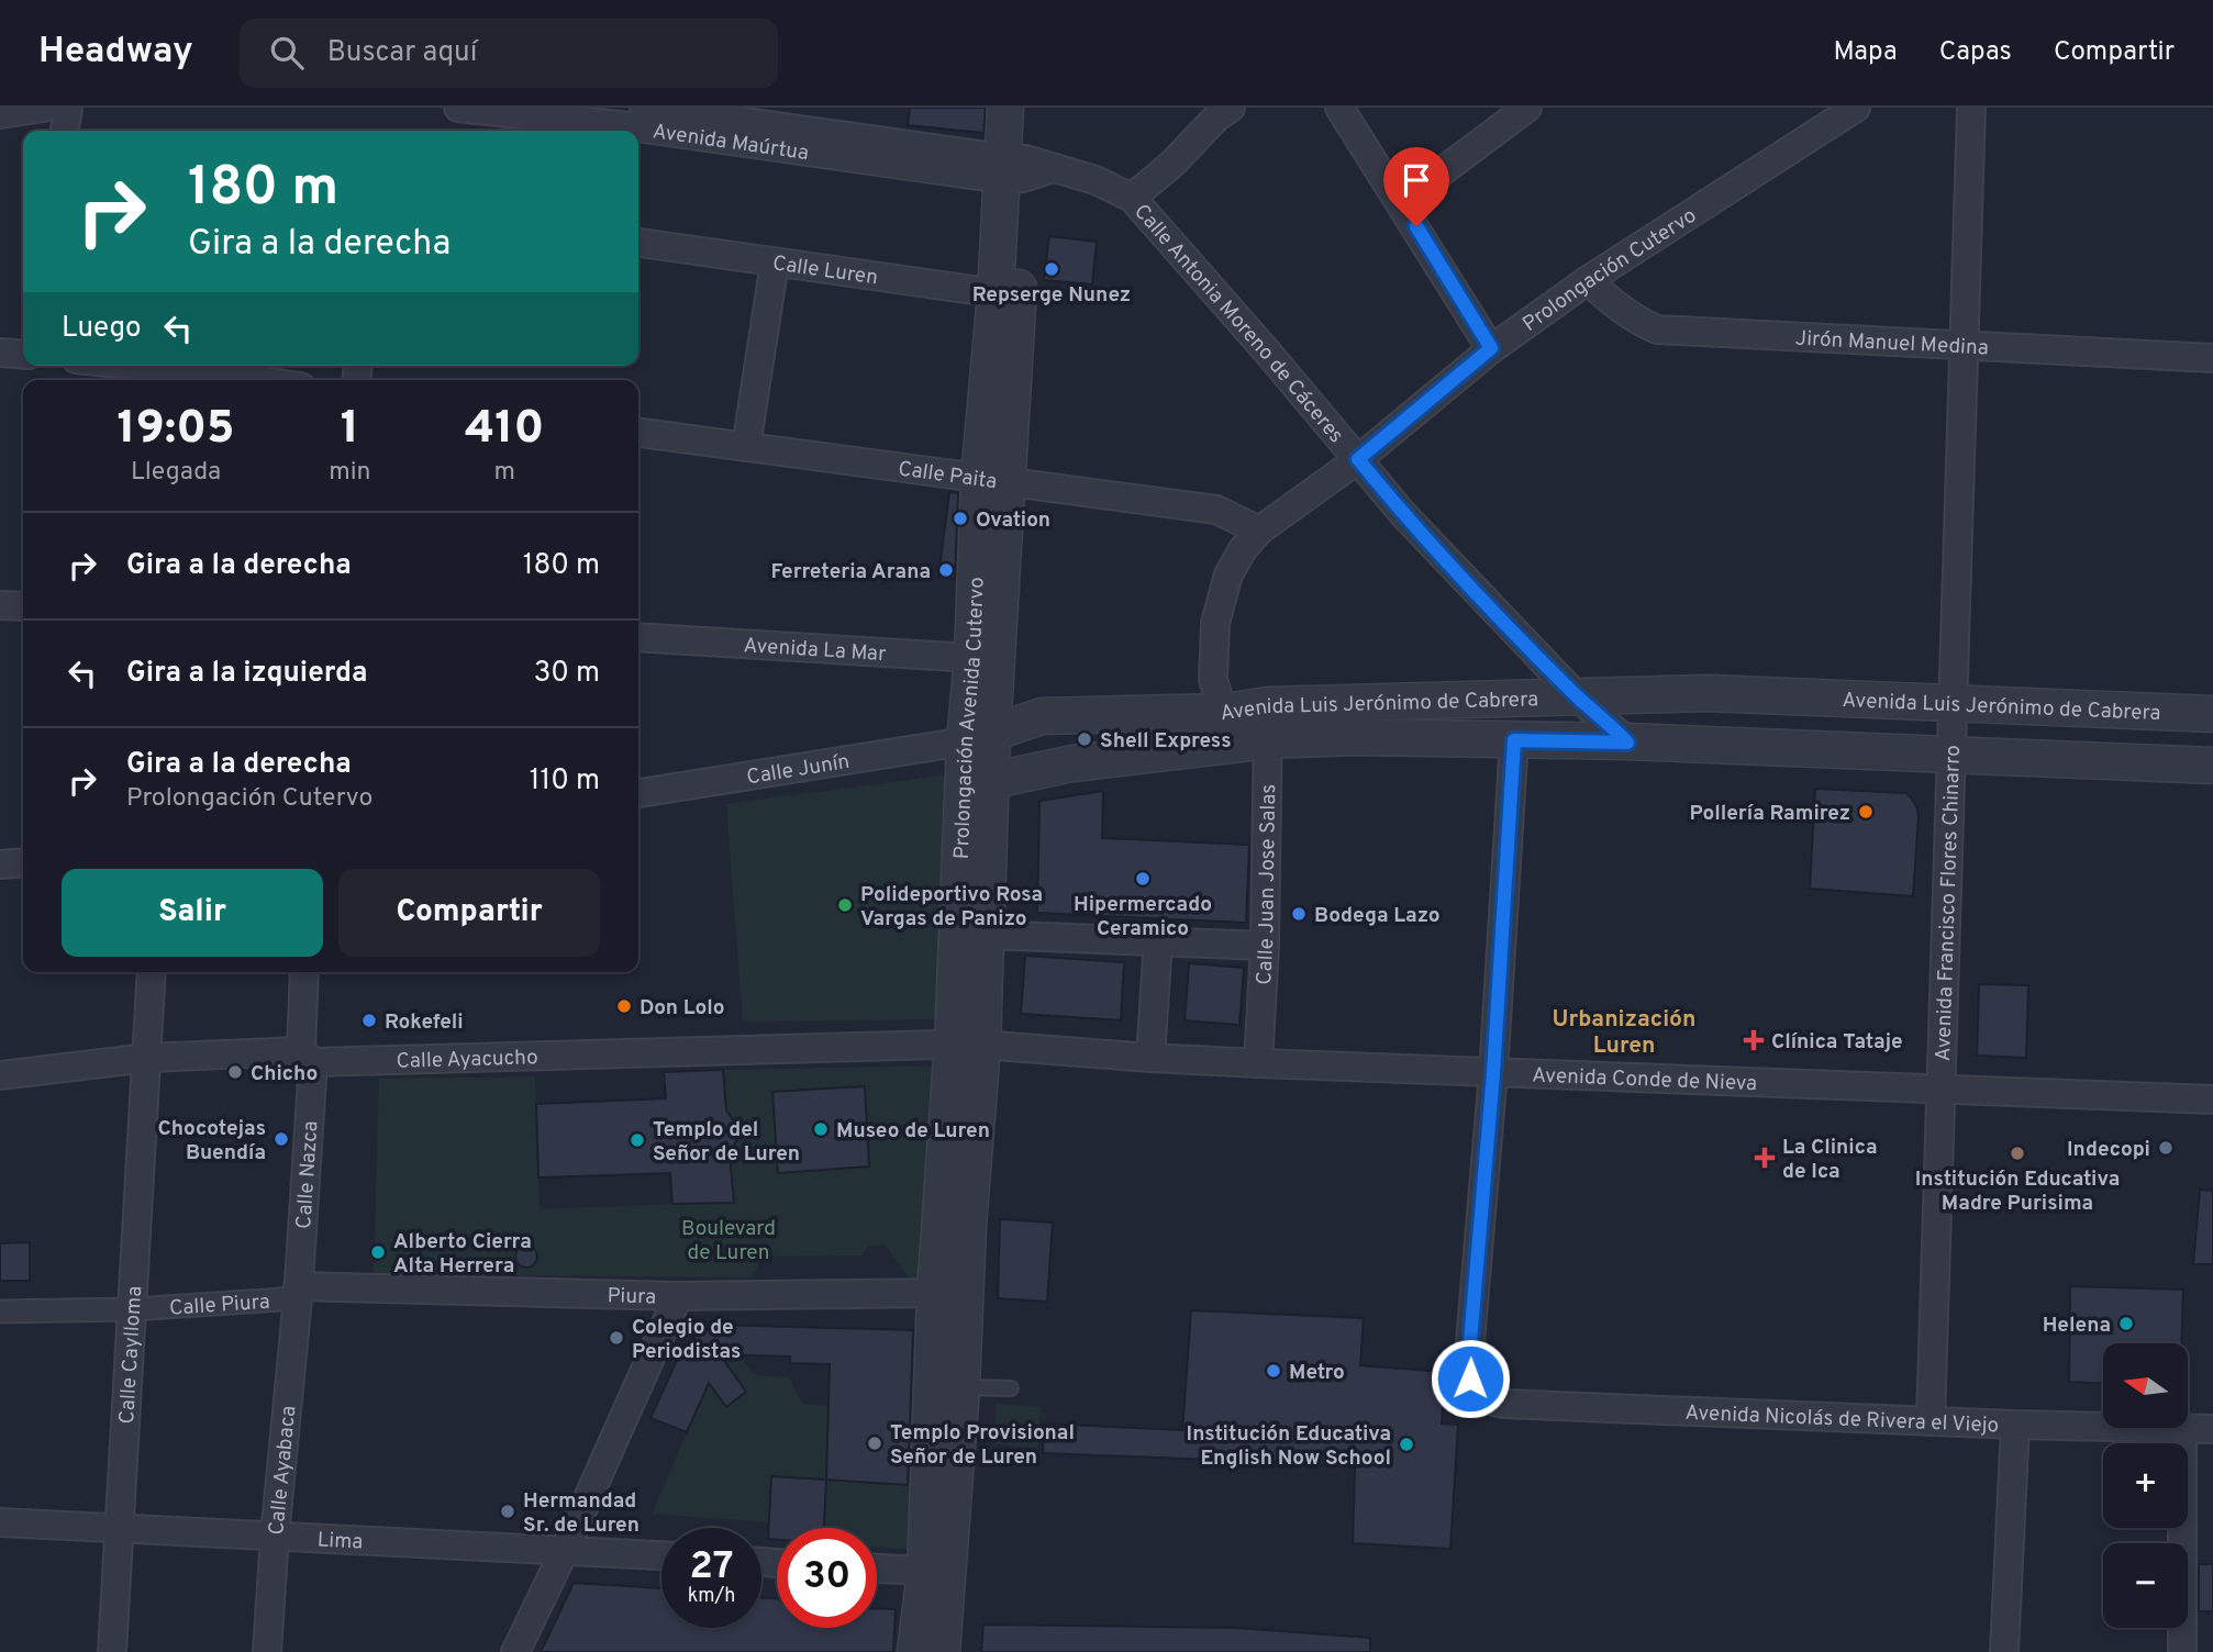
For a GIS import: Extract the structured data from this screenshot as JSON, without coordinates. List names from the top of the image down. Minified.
{"streets":{"street":["Avenida Maúrtua","Calle Luren","Prolongación Cutervo","Calle Antonia Moreno de Cáceres","Jirón Manuel Medina","Calle Paita","Avenida La Mar","Avenida Luis Jerónimo de Cabrera","Prolongación Avenida Cutervo","Calle Junín","Calle Juan Jose Salas","Avenida Francisco Flores Chinarro","Calle Ayacucho","Avenida Conde de Nieva","Calle Nazca","Piura","Calle Piura","Calle Caylloma","Avenida Nicolás de Rivera el Viejo","Calle Ayabaca","Lima"]},"crossings":[["Avenida Maúrtua","Calle Antonia Moreno de Cáceres"],["Avenida Maúrtua","Prolongación Avenida Cutervo"],["Calle Luren","Prolongación Avenida Cutervo"],["Prolongación Cutervo","Calle Antonia Moreno de Cáceres"],["Prolongación Cutervo","Jirón Manuel Medina"],["Prolongación Cutervo","Calle Paita"],["Prolongación Cutervo","Avenida Luis Jerónimo de Cabrera"],["Calle Antonia Moreno de Cáceres","Avenida Luis Jerónimo de Cabrera"],["Calle Antonia Moreno de Cáceres","Prolongación Avenida Cutervo"],["Jirón Manuel Medina","Avenida Francisco Flores Chinarro"],["Calle Paita","Prolongación Avenida Cutervo"],["Avenida La Mar","Prolongación Avenida Cutervo"],["Avenida Luis Jerónimo de Cabrera","Prolongación Avenida Cutervo"],["Avenida Luis Jerónimo de Cabrera","Calle Junín"],["Avenida Luis Jerónimo de Cabrera","Calle Juan Jose Salas"],["Avenida Luis Jerónimo de Cabrera","Avenida Francisco Flores Chinarro"],["Prolongación Avenida Cutervo","Calle Junín"],["Prolongación Avenida Cutervo","Calle Ayacucho"],["Prolongación Avenida Cutervo","Avenida Conde de Nieva"],["Prolongación Avenida Cutervo","Piura"],["Calle Juan Jose Salas","Avenida Conde de Nieva"],["Avenida Francisco Flores Chinarro","Avenida Conde de Nieva"],["Avenida Francisco Flores Chinarro","Avenida Nicolás de Rivera el Viejo"],["Calle Ayacucho","Avenida Conde de Nieva"],["Calle Ayacucho","Calle Nazca"],["Calle Ayacucho","Calle Caylloma"],["Avenida Conde de Nieva","Avenida Nicolás de Rivera el Viejo"],["Calle Nazca","Piura"],["Calle Nazca","Calle Piura"],["Calle Nazca","Calle Ayabaca"],["Piura","Calle Piura"],["Piura","Calle Ayabaca"],["Calle Piura","Calle Caylloma"],["Calle Piura","Calle Ayabaca"],["Calle Caylloma","Lima"],["Calle Ayabaca","Lima"]],"districts":["Urbanización Luren"],"parks":["Boulevard de Luren"],"places":{"other":["Repserge Nunez","Ovation","Ferreteria Arana","Shell Express","Pollería Ramirez","Hipermercado Ceramico","Polideportivo Rosa Vargas de Panizo","Bodega Lazo","Don Lolo","Rokefeli","Chicho","Museo de Luren","Chocotejas Buendía","Templo del Señor de Luren","Indecopi","Institución Educativa Madre Purisima","Alberto Cierra Alta Herrera","Helena","Colegio de Periodistas","Metro","Templo Provisional Señor de Luren","Institución Educativa English Now School","Hermandad Sr. de Luren"],"health":["Clínica Tataje","La Clinica de Ica"]},"north":"left","page":{"header":"Headway","search":"Buscar aquí","nav":["Mapa","Capas","Compartir"],"turn":["180 m","Gira a la derecha"],"then":"Luego","eta":["19:05","Llegada","1","min","410","m"],"list":[{"name":"Gira a la derecha","value":"180 m"},{"name":"Gira a la izquierda","value":"30 m"},{"name":"Gira a la derecha","note":"Prolongación Cutervo","value":"110 m"}],"buttons":["Salir","Compartir"],"map_buttons":["+","−"],"speed":"27 km/h","limit":"30"}}
